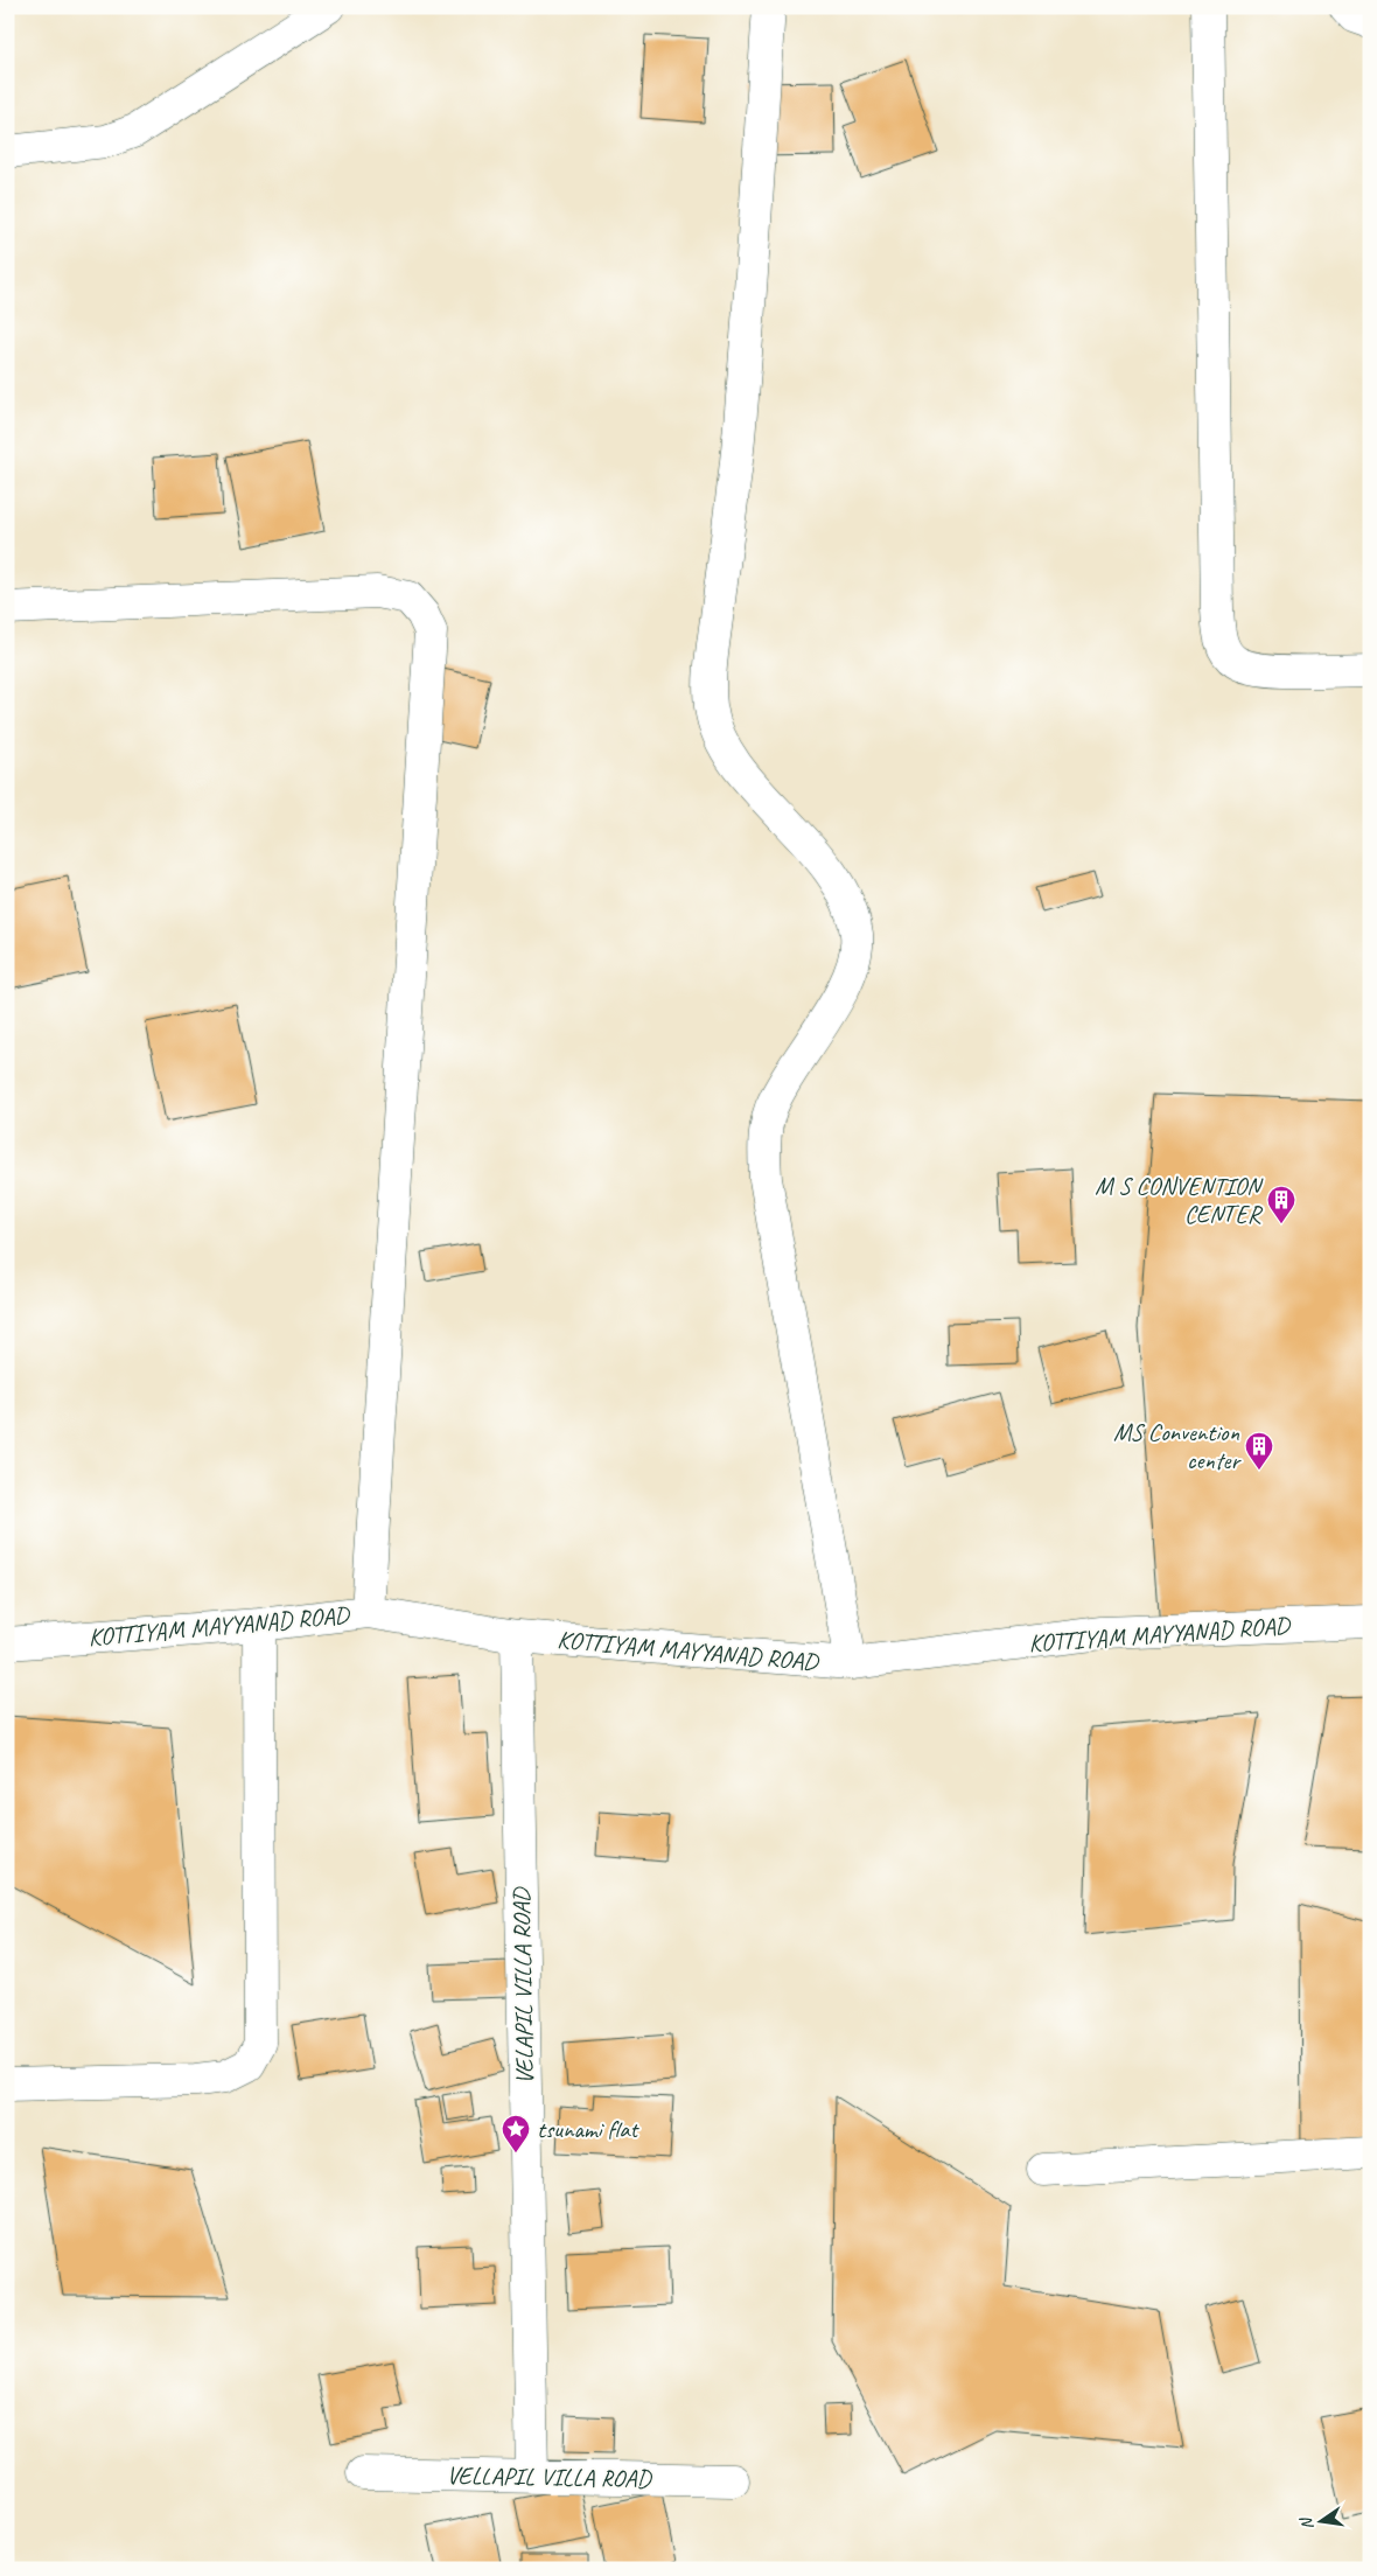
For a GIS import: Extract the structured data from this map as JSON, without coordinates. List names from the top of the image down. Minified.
{"streets":{"street":["KOTTIYAM MAYYANAD ROAD","VELAPIL VILLA ROAD","VELLAPIL VILLA ROAD"]},"crossings":[["KOTTIYAM MAYYANAD ROAD","VELAPIL VILLA ROAD"],["VELAPIL VILLA ROAD","VELLAPIL VILLA ROAD"]],"places":{"building":["M S CONVENTION CENTER","MS Convention center"],"place":["tsunami flat"]},"north":"left"}
